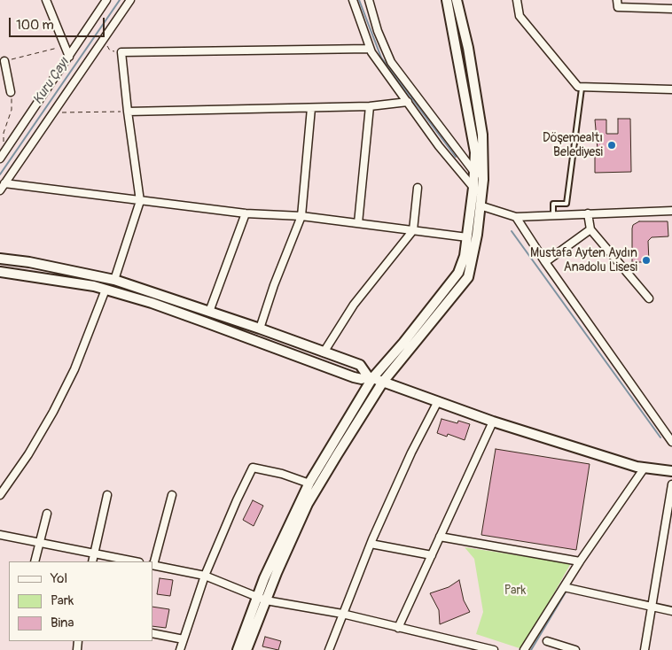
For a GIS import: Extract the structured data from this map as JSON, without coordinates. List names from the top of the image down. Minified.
{"water":["Kuru Çayı"],"parks":["Park"],"places":["Döşemealtı Belediyesi","Mustafa Ayten Aydın Anadolu Lisesi"],"legend":["Yol","Park","Bina"],"scale_bar":"100 m"}
